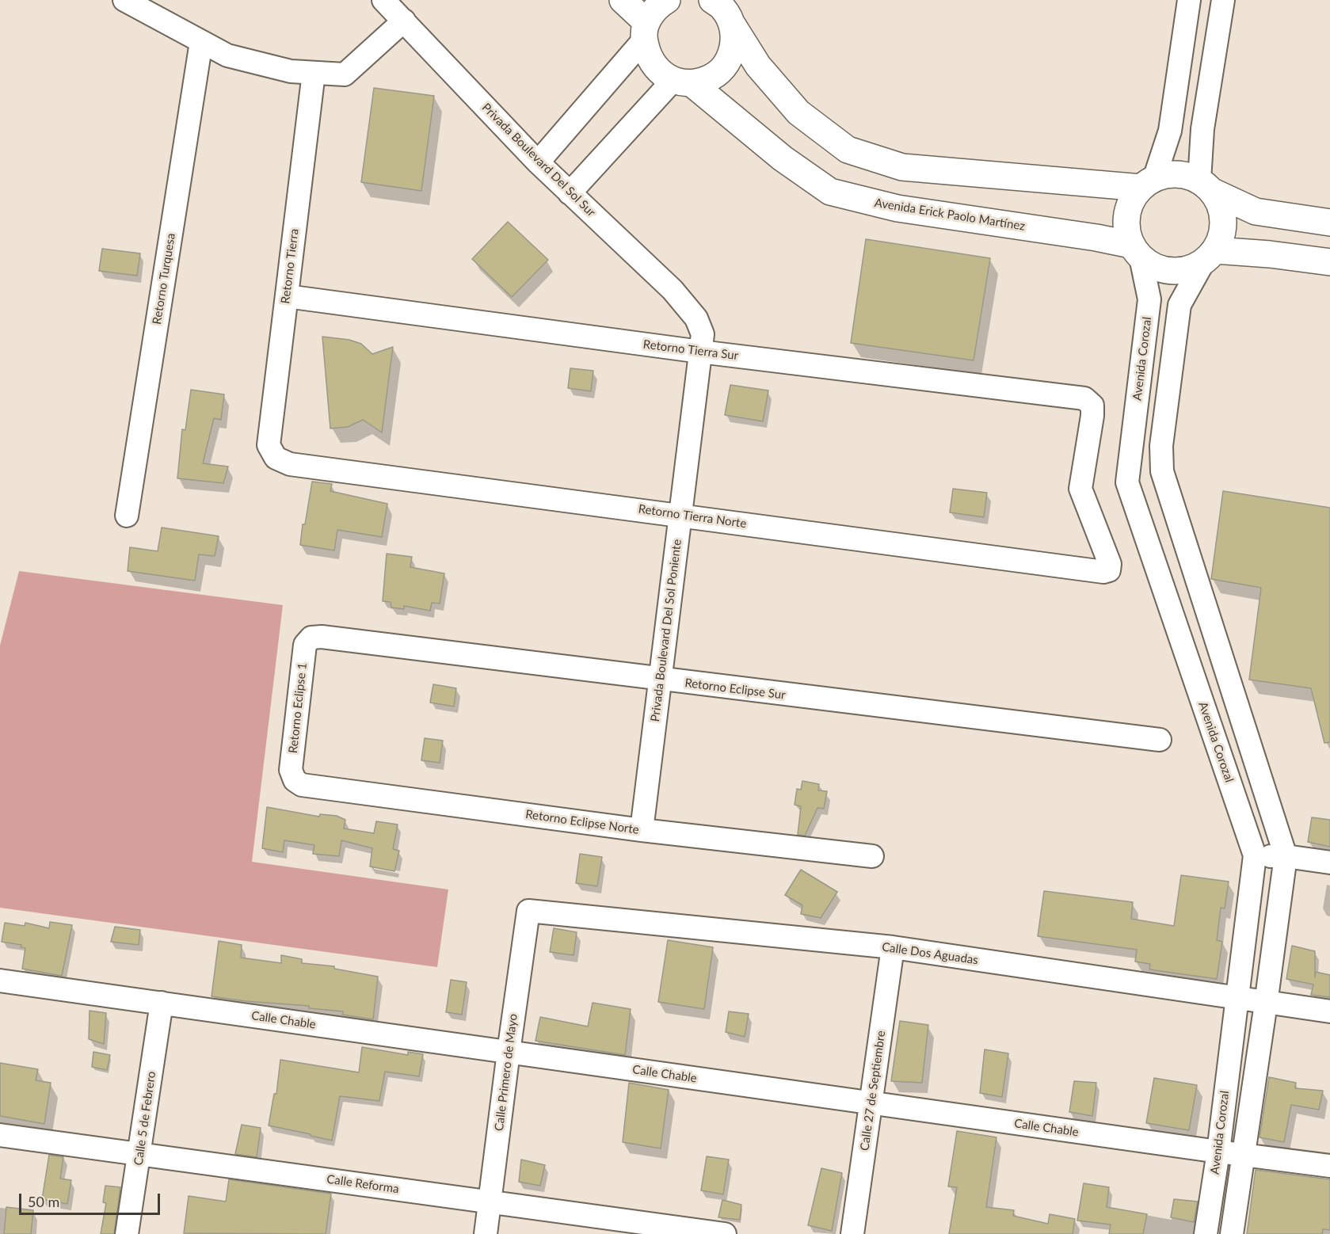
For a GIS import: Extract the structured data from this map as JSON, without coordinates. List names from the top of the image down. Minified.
{"streets":{"street":["Privada Boulevard Del Sol Sur","Avenida Erick Paolo Martínez","Retorno Tierra","Retorno Turquesa","Retorno Tierra Sur","Avenida Corozal","Retorno Tierra Norte","Privada Boulevard Del Sol Poniente","Retorno Eclipse Sur","Retorno Eclipse 1","Retorno Eclipse Norte","Calle Dos Aguadas","Calle Chable","Calle Primero de Mayo","Calle 27 de Septiembre","Calle 5 de Febrero","Calle Reforma"]},"crossings":[["Privada Boulevard Del Sol Sur","Privada Boulevard Del Sol Poniente"],["Avenida Erick Paolo Martínez","Avenida Corozal"],["Retorno Tierra","Retorno Tierra Sur"],["Retorno Tierra","Retorno Tierra Norte"],["Retorno Tierra Sur","Retorno Tierra Norte"],["Retorno Tierra Sur","Privada Boulevard Del Sol Poniente"],["Avenida Corozal","Calle Dos Aguadas"],["Avenida Corozal","Calle Chable"],["Retorno Tierra Norte","Privada Boulevard Del Sol Poniente"],["Privada Boulevard Del Sol Poniente","Retorno Eclipse Sur"],["Privada Boulevard Del Sol Poniente","Retorno Eclipse Norte"],["Retorno Eclipse Sur","Retorno Eclipse 1"],["Retorno Eclipse 1","Retorno Eclipse Norte"],["Calle Dos Aguadas","Calle Primero de Mayo"],["Calle Dos Aguadas","Calle 27 de Septiembre"],["Calle Chable","Calle Primero de Mayo"],["Calle Chable","Calle 27 de Septiembre"],["Calle Chable","Calle 5 de Febrero"],["Calle Primero de Mayo","Calle Reforma"],["Calle 5 de Febrero","Calle Reforma"]],"scale_bar":"50 m"}
